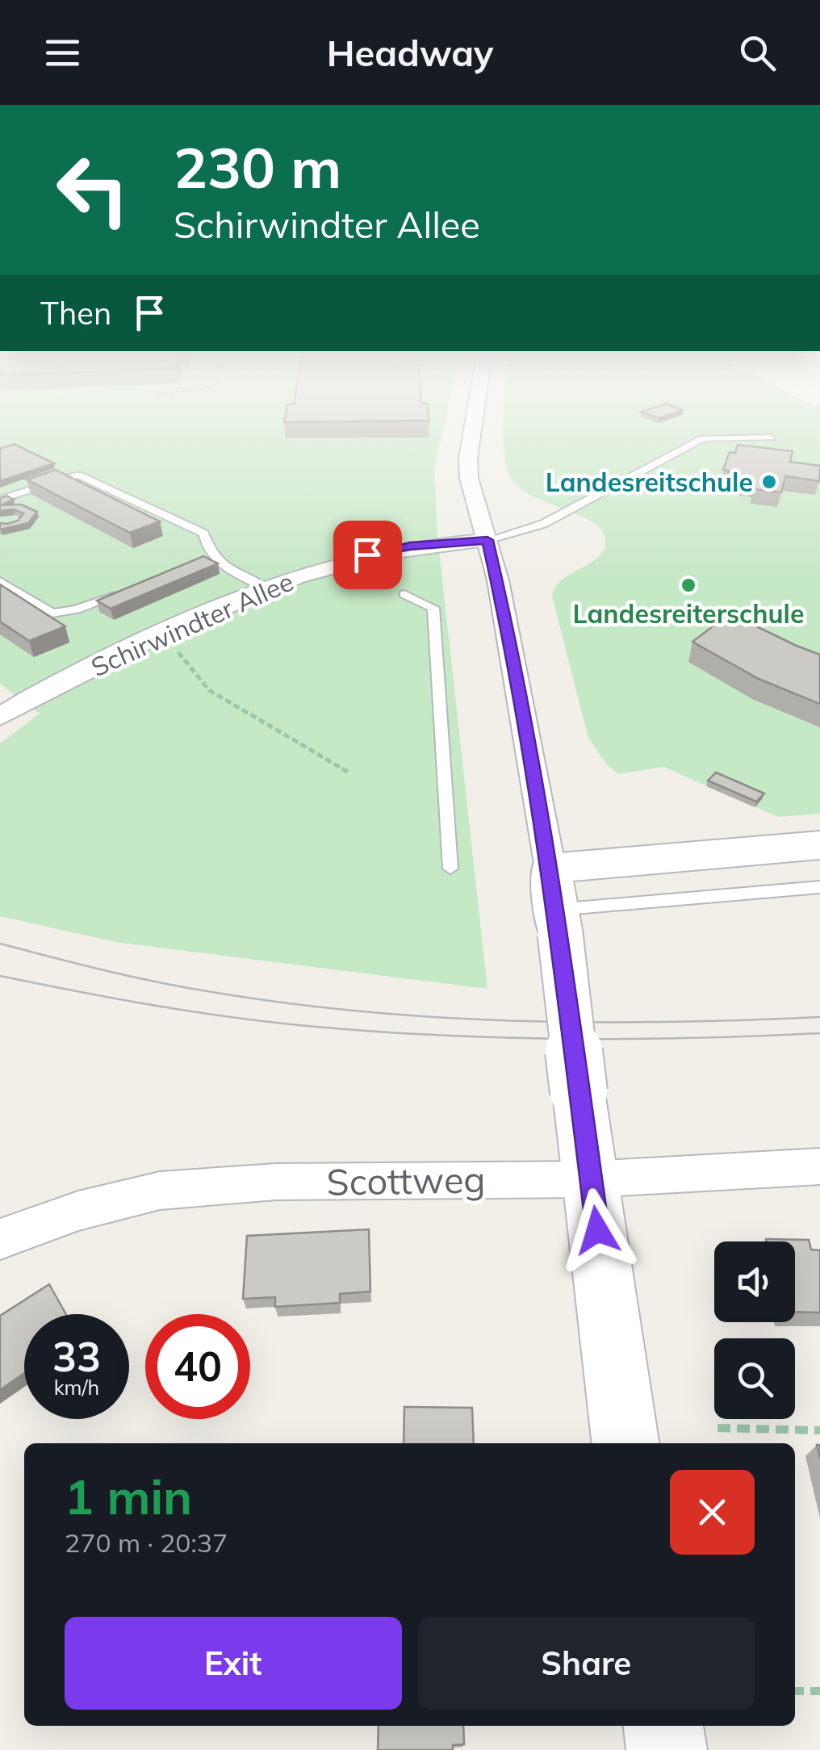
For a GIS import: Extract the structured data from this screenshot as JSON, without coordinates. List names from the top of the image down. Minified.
{"streets":{"street":["Schirwindter Allee","Scottweg"]},"places":["Landesreitschule","Landesreiterschule"],"page":{"header":"Headway","turn":["230 m","Schirwindter Allee"],"then":"Then","speed":"33 km/h","limit":"40","heading":["1 min","270 m · 20:37"],"buttons":["Exit","Share"]}}
